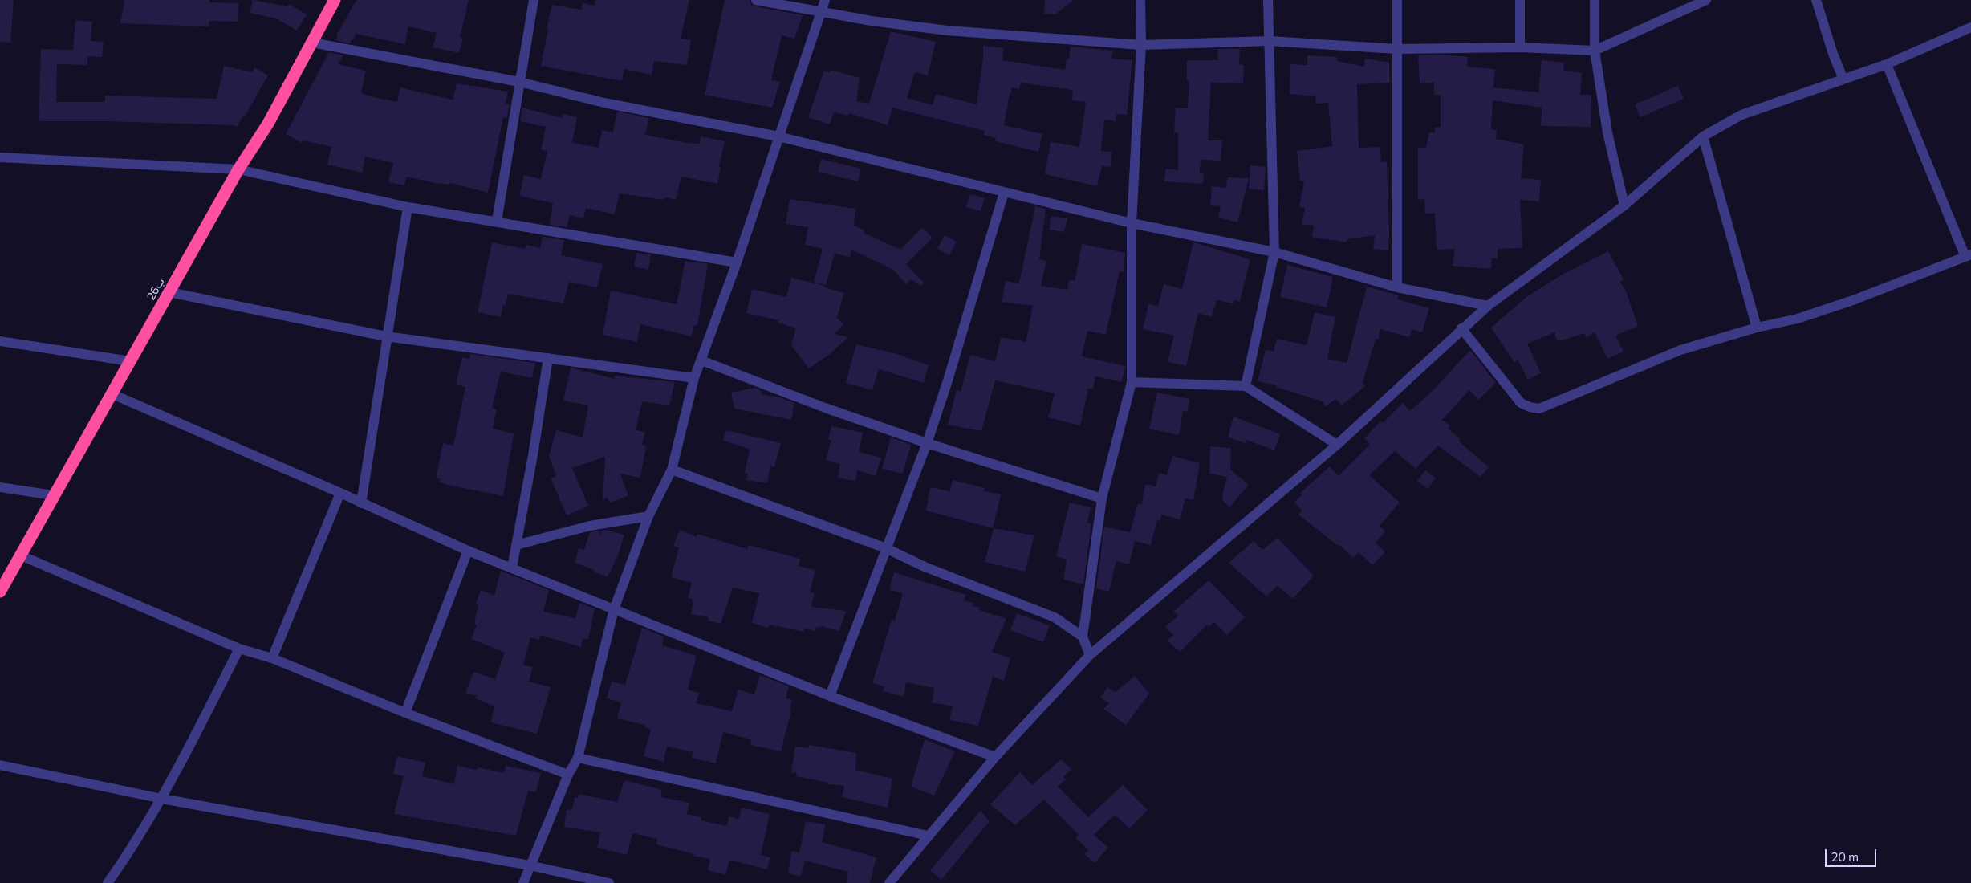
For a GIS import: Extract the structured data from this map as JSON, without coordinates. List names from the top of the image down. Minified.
{"streets":{"highway":["26ب"]},"scale_bar":"20 m"}
